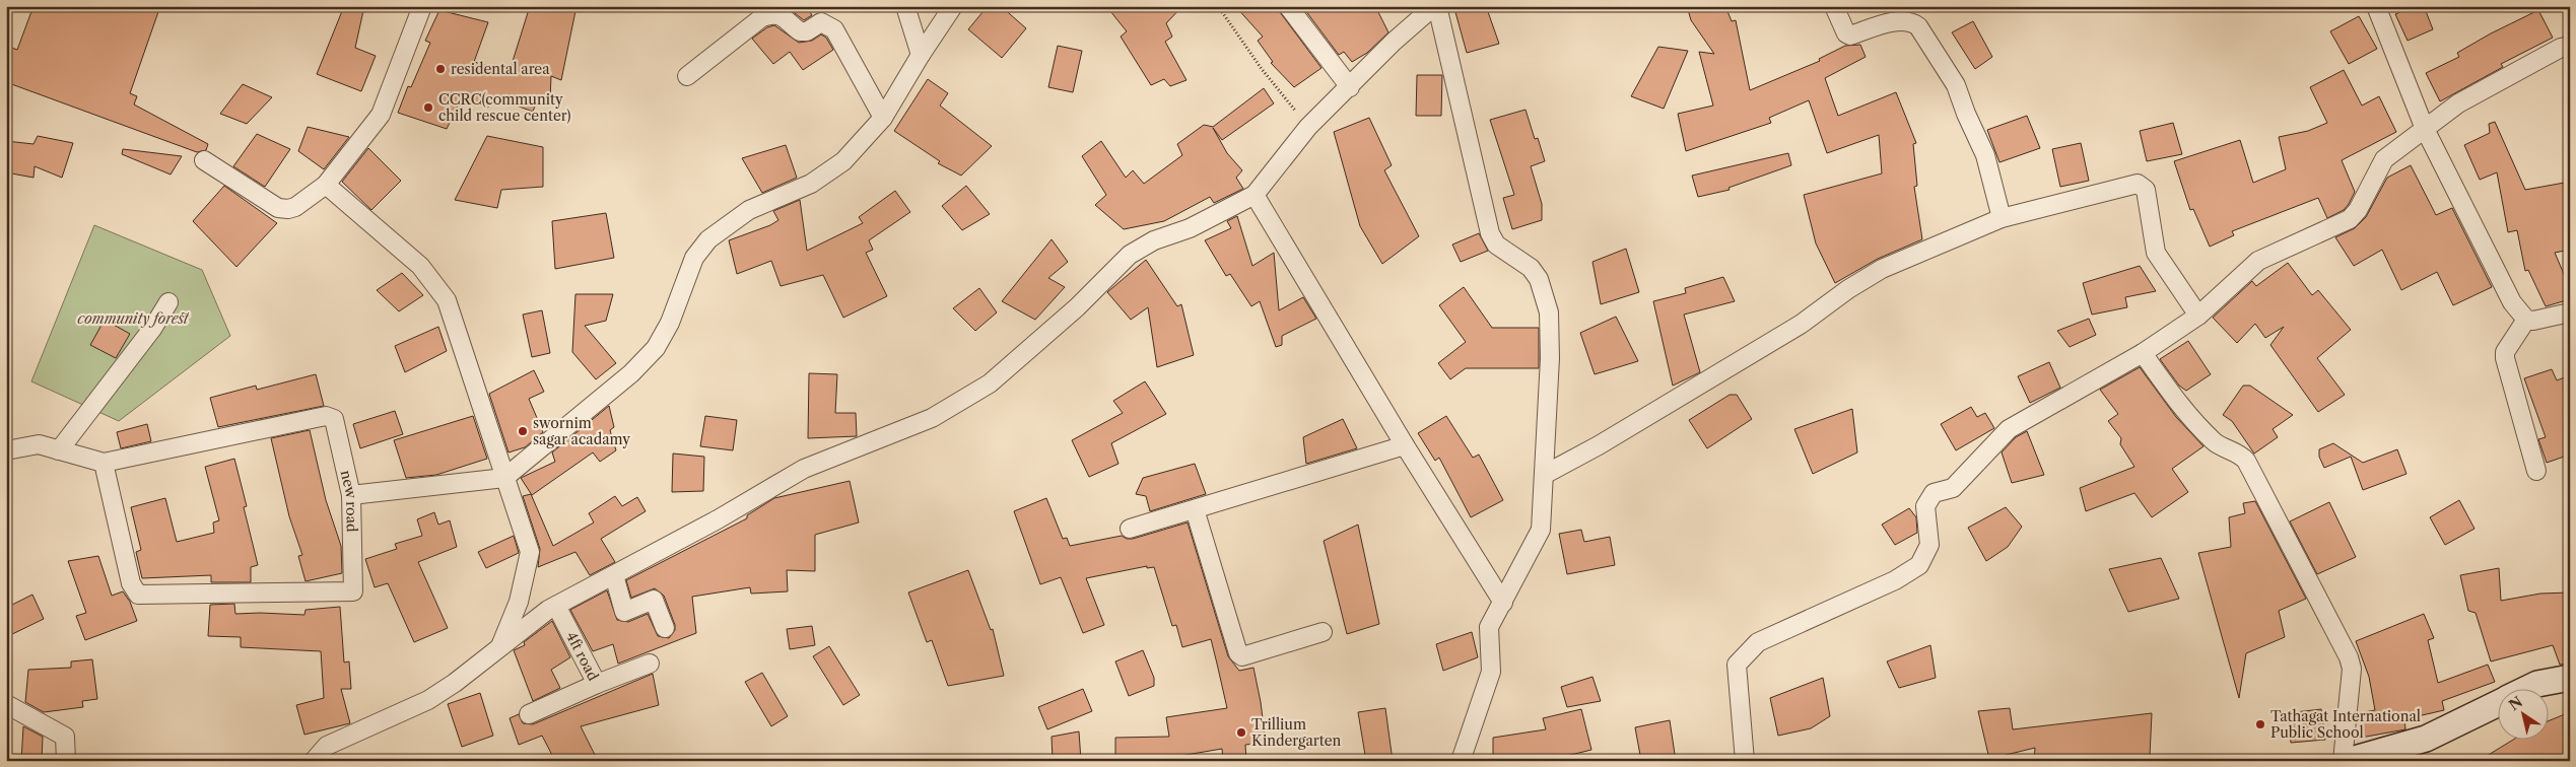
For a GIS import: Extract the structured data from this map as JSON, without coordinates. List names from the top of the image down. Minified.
{"streets":{"street":["new road","4ft road"]},"parks":["community forest"],"places":["residental area","CCRC(community child rescue center)","swornim sagar acadamy","Tathagat International Public School","Trillium Kindergarten"],"north":"top left"}
